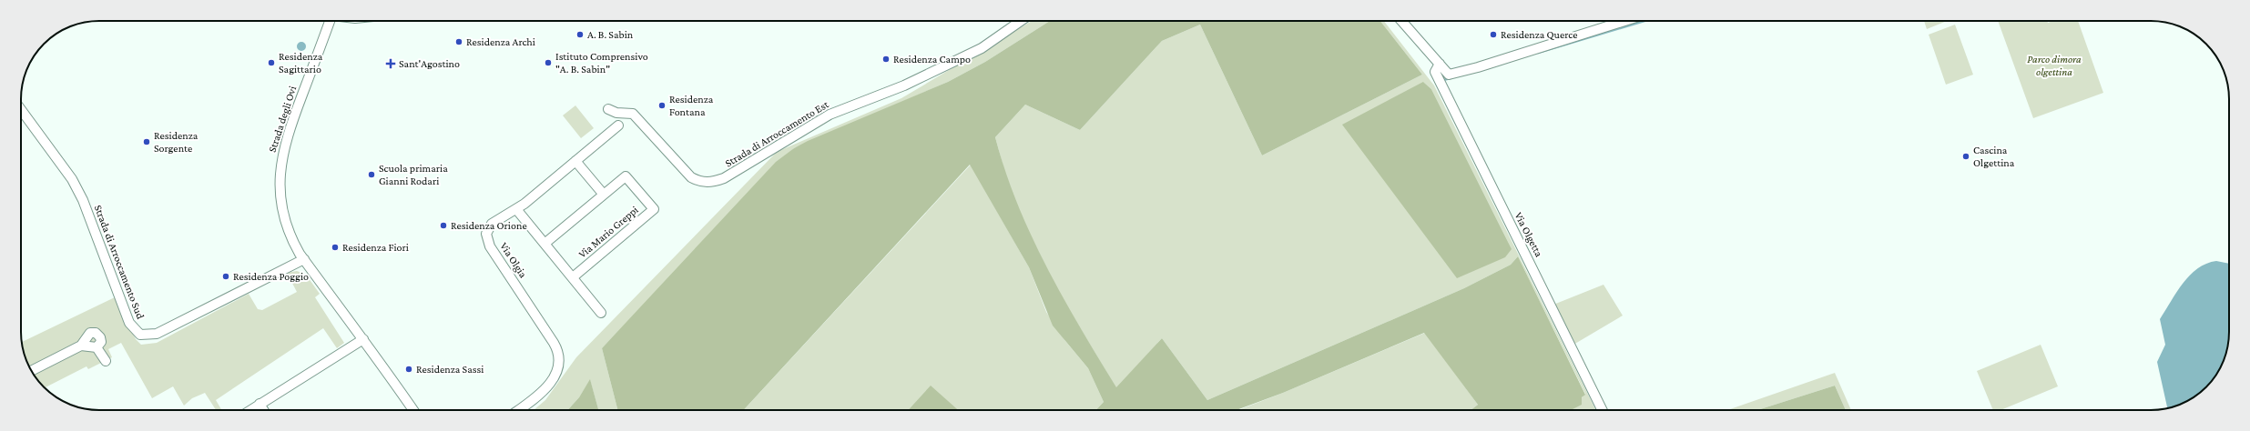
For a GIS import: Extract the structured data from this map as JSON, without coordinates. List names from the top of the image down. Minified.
{"streets":{"street":["Strada degli Ovi","Strada di Arroccamento Est","Via Mario Greppi","Via Olgetta","Via Olgia","Strada di Arroccamento Sud"]},"crossings":[["Strada degli Ovi","Strada di Arroccamento Sud"]],"parks":["Parco dimora olgettina"],"places":{"other":["A. B. Sabin","Residenza Querce","Residenza Archi","Residenza Campo","Residenza Sagittario","Istituto Comprensivo \"A. B. Sabin\"","Residenza Fontana","Residenza Sorgente","Cascina Olgettina","Scuola primaria Gianni Rodari","Residenza Orione","Residenza Fiori","Residenza Poggio","Residenza Sassi"],"health":["Sant'Agostino"]}}
